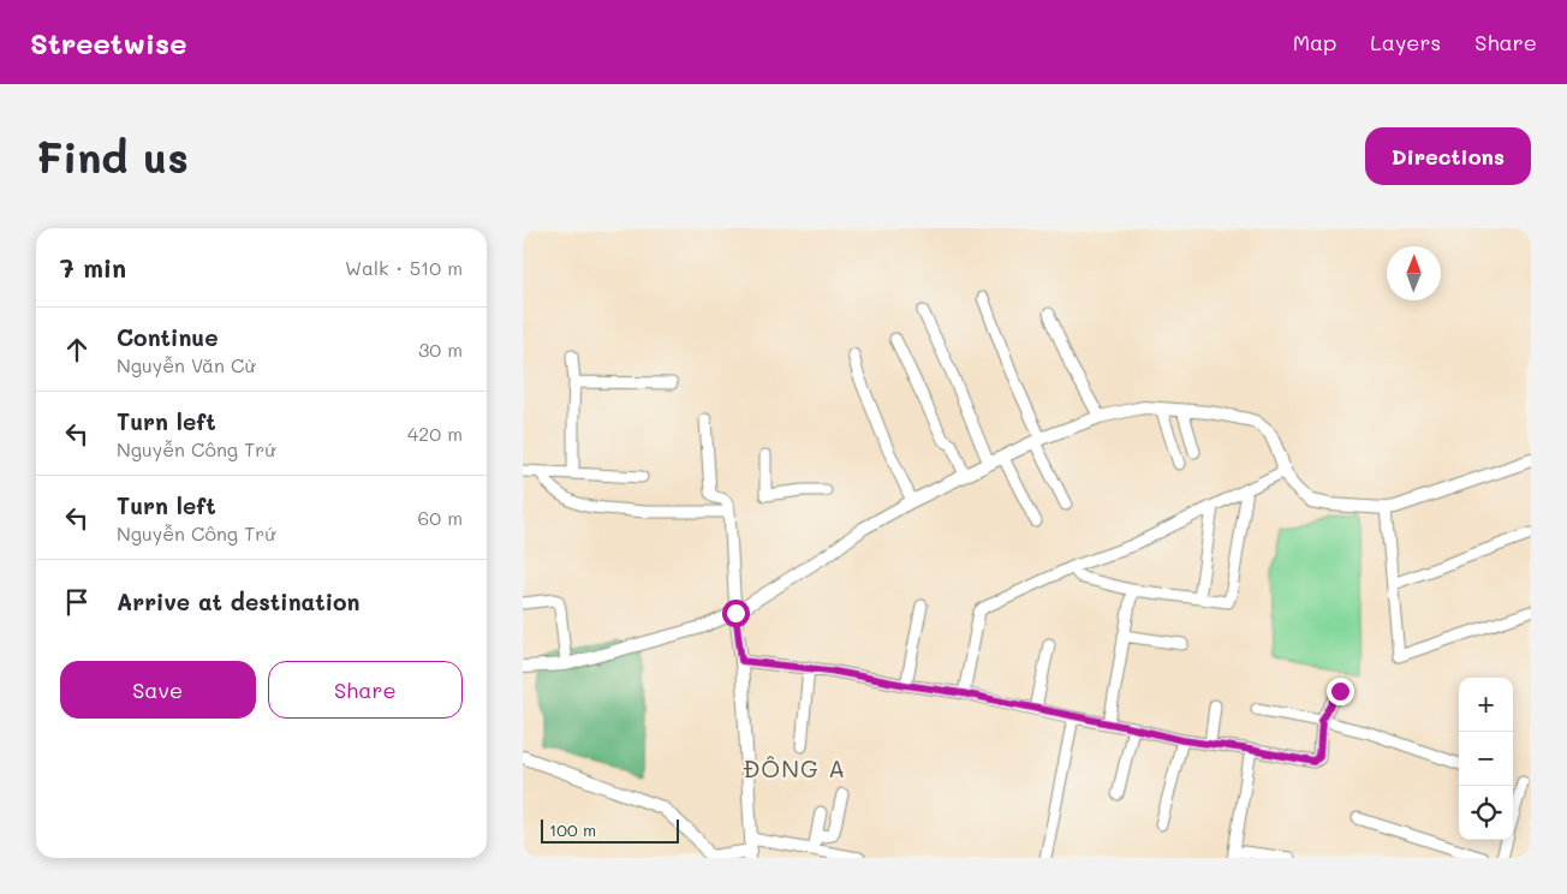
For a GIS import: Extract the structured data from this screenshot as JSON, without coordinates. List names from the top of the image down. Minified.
{"districts":["ĐÔNG A"],"scale_bar":"100 m","north":"top","page":{"header":"Streetwise","nav":["Map","Layers","Share"],"buttons":["Directions",["Save","Share"]],"title":"Find us","heading":["7 min","Walk · 510 m"],"list":[["Continue","Nguyễn Văn Cừ","30 m"],["Turn left","Nguyễn Công Trứ","420 m"],["Turn left","Nguyễn Công Trứ","60 m"],"Arrive at destination"],"map_buttons":["+","−"],"scale":"100 m"}}
